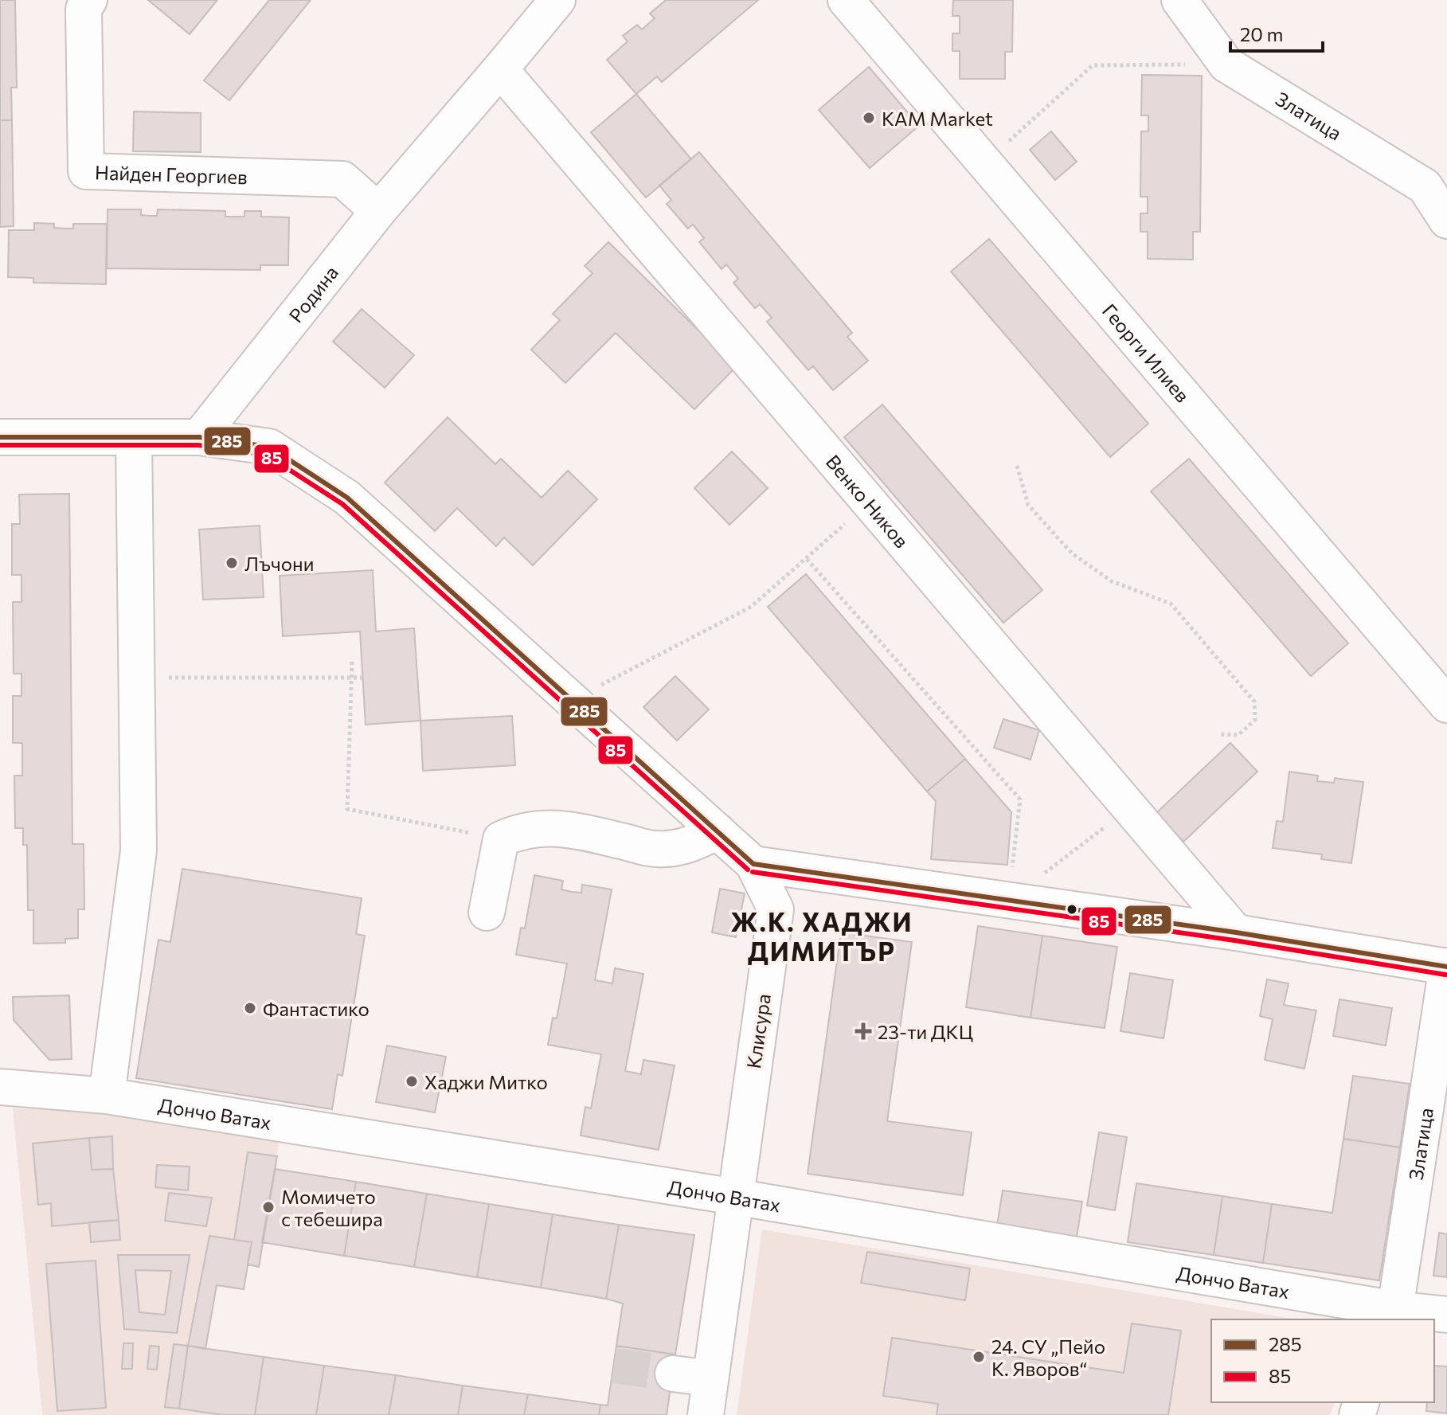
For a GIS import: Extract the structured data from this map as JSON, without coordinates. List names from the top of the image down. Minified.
{"streets":{"street":["Златица","Найден Георгиев","Родина","Георги Илиев","Венко Ников","Клисура","Дончо Ватах"]},"crossings":[["Златица","Дончо Ватах"],["Найден Георгиев","Родина"],["Родина","Венко Ников"],["Родина","Клисура"],["Клисура","Дончо Ватах"]],"districts":["Ж.К. ХАДЖИ ДИМИТЪР"],"places":{"other":["KAM Market","Лъчони","Фантастико","Хаджи Митко","Момичето с тебешира","24. СУ „Пейо К. Яворов“"],"health":["23-ти ДКЦ"]},"lines":["transit line 285","transit line 85"],"legend":["285","85"],"scale_bar":"20 m"}
